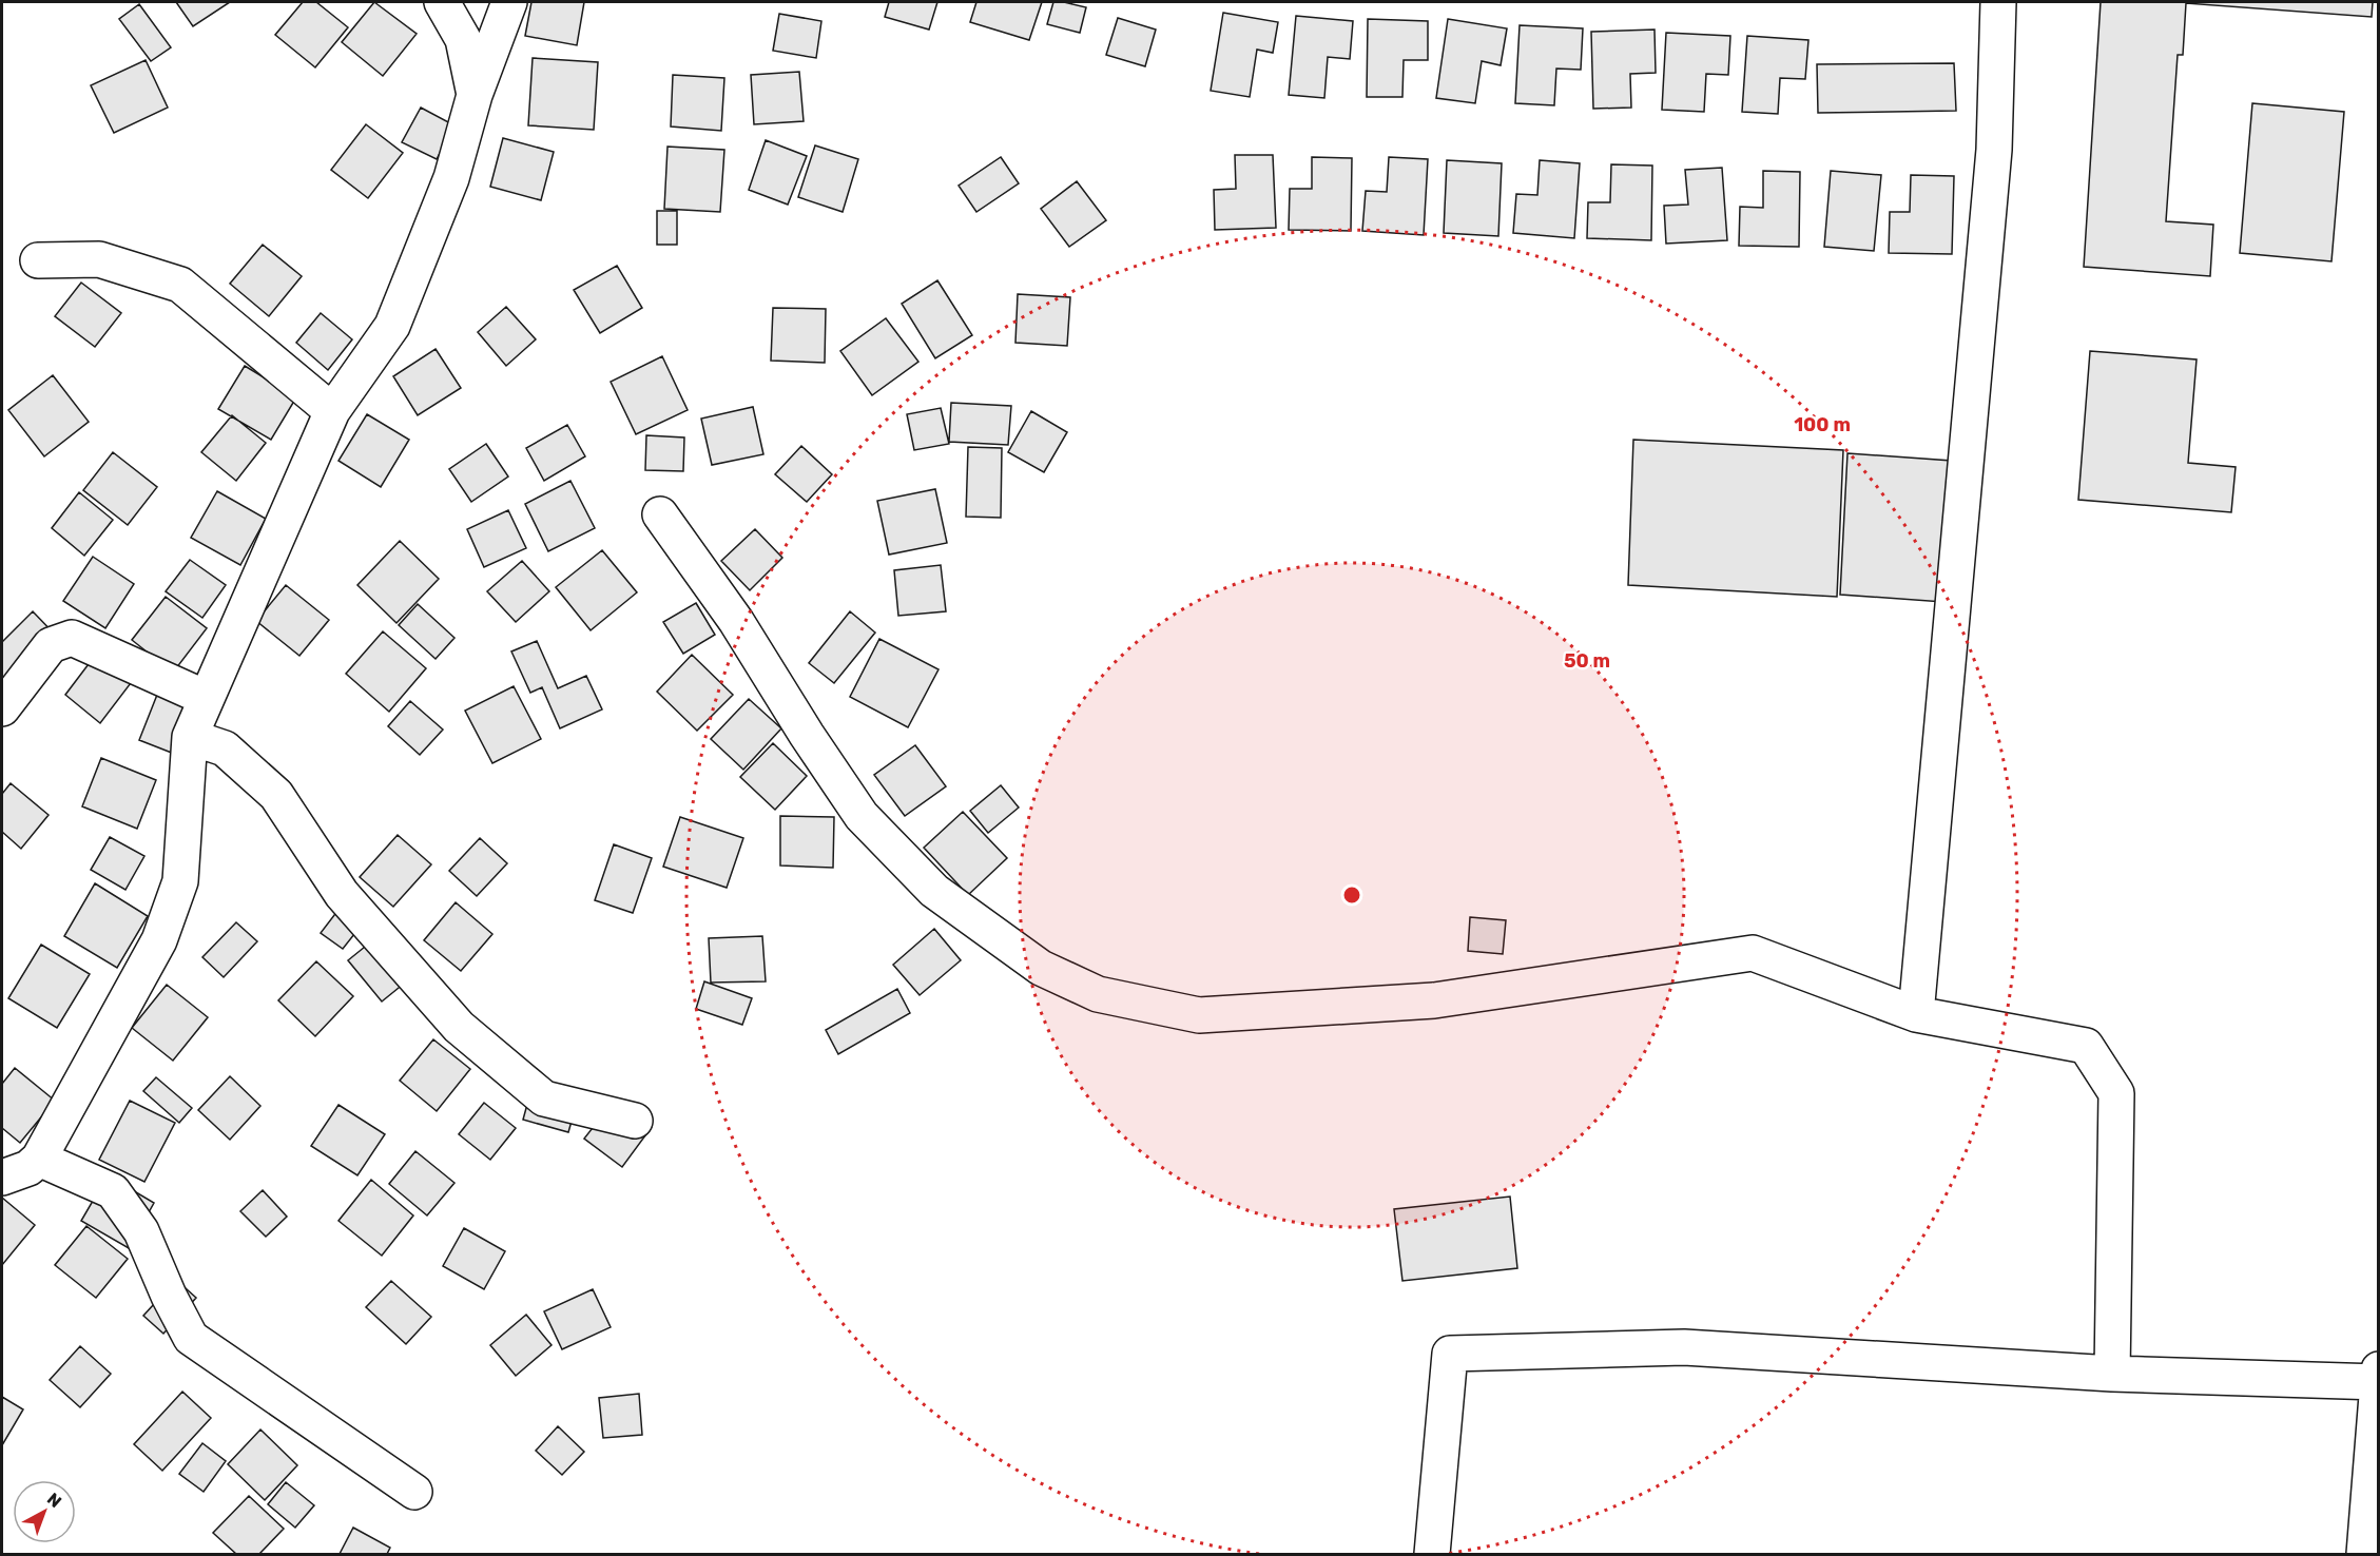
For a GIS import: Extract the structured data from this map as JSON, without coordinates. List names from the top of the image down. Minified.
{"north":"top right","rings":["100 m","50 m"]}
